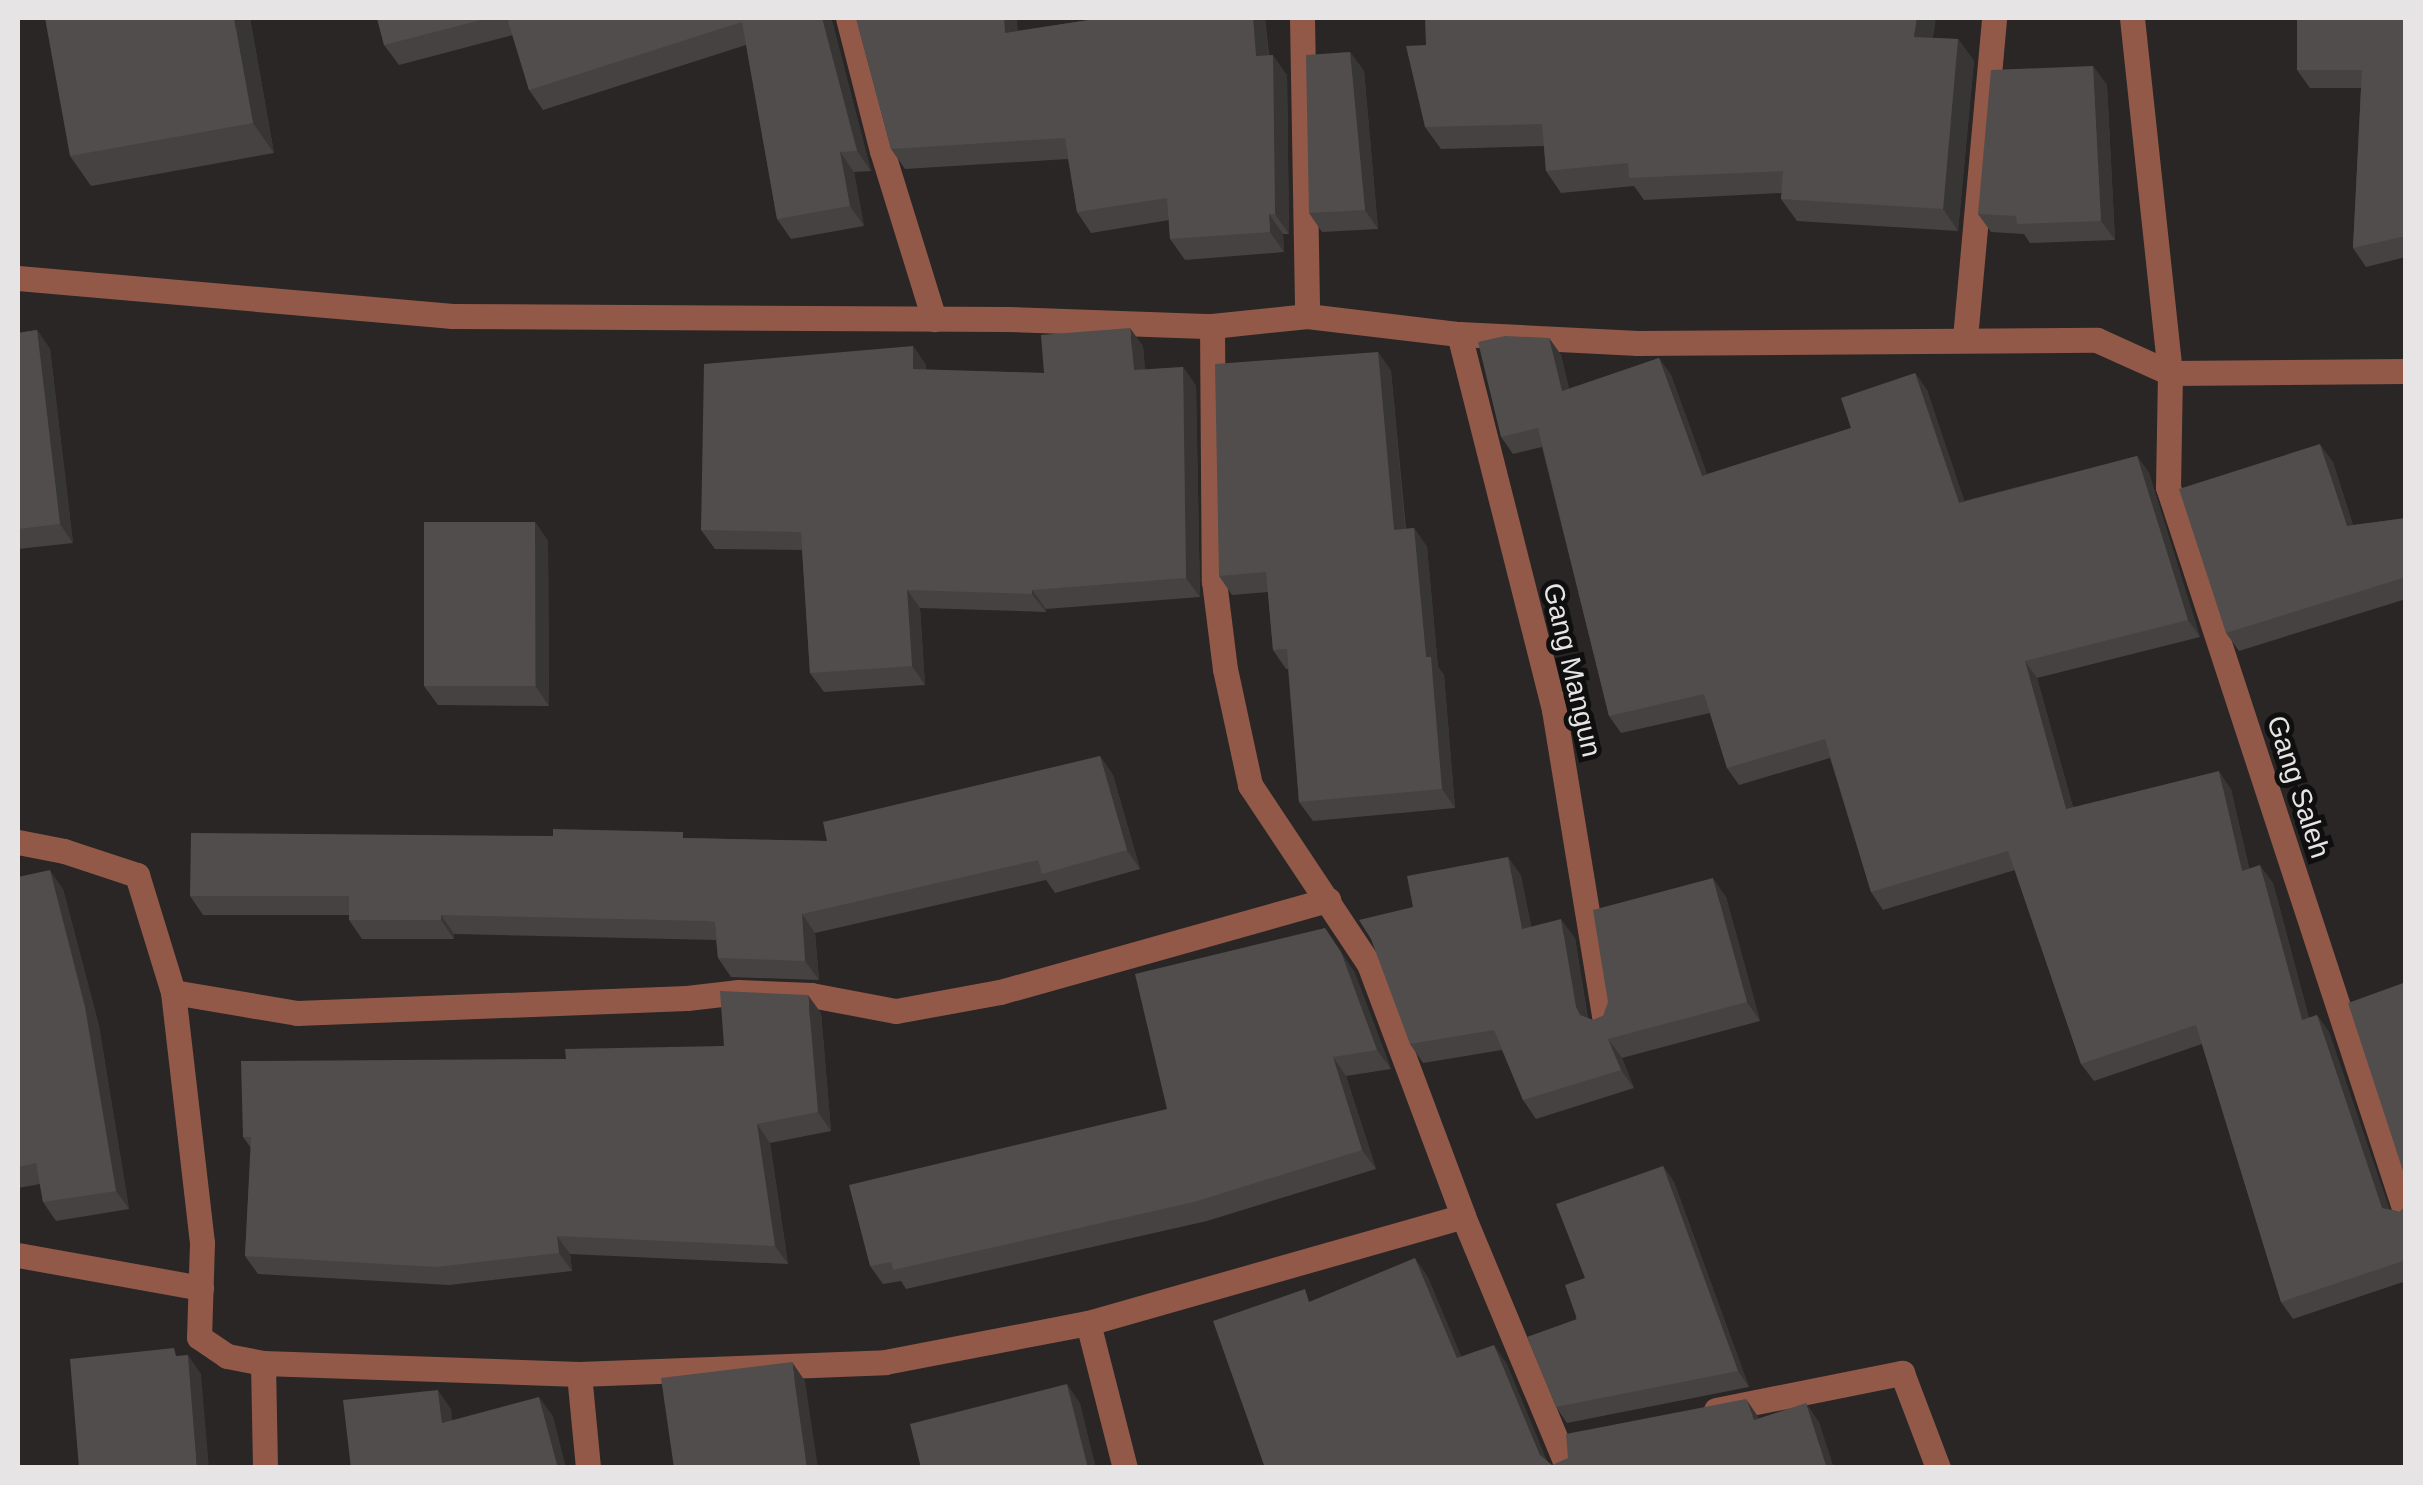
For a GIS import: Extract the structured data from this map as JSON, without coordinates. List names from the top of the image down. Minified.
{"streets":{"street":["Gang Mangun","Gang Saleh"]}}
